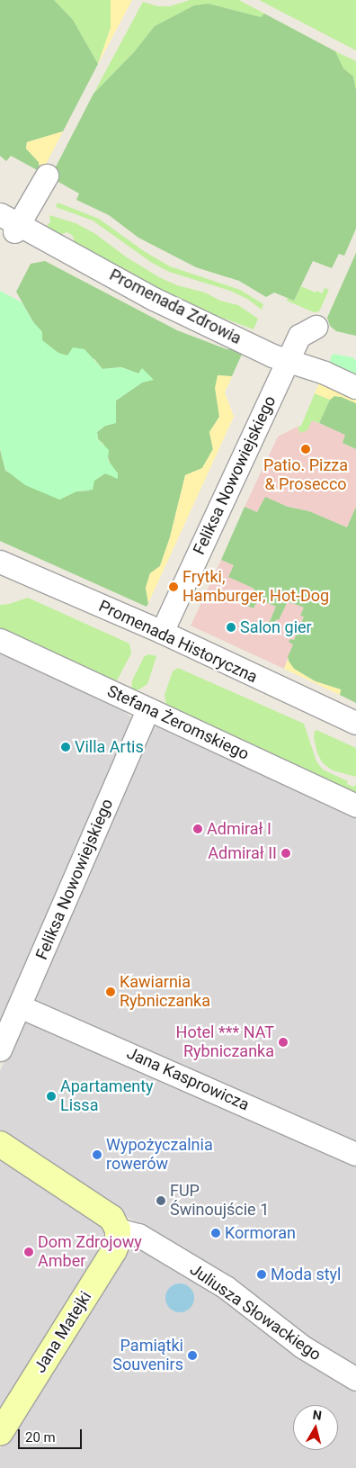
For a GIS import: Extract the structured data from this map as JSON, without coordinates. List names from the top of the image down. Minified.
{"streets":{"street":["Promenada Zdrowia","Feliksa Nowowiejskiego","Promenada Historyczna","Stefana Żeromskiego","Jana Kasprowicza","Juliusza Słowackiego","Jana Matejki"]},"crossings":[["Promenada Zdrowia","Feliksa Nowowiejskiego"],["Feliksa Nowowiejskiego","Promenada Historyczna"],["Feliksa Nowowiejskiego","Stefana Żeromskiego"],["Feliksa Nowowiejskiego","Jana Kasprowicza"],["Juliusza Słowackiego","Jana Matejki"]],"places":["Patio. Pizza & Prosecco","Frytki, Hamburger, Hot-Dog","Salon gier","Villa Artis","Admirał I","Admirał II","Kawiarnia Rybniczanka","Hotel *** NAT Rybniczanka","Apartamenty Lissa","Wypożyczalnia rowerów","FUP Świnoujście 1","Kormoran","Dom Zdrojowy Amber","Moda styl","Pamiątki Souvenirs"],"scale_bar":"20 m","north":"top"}
